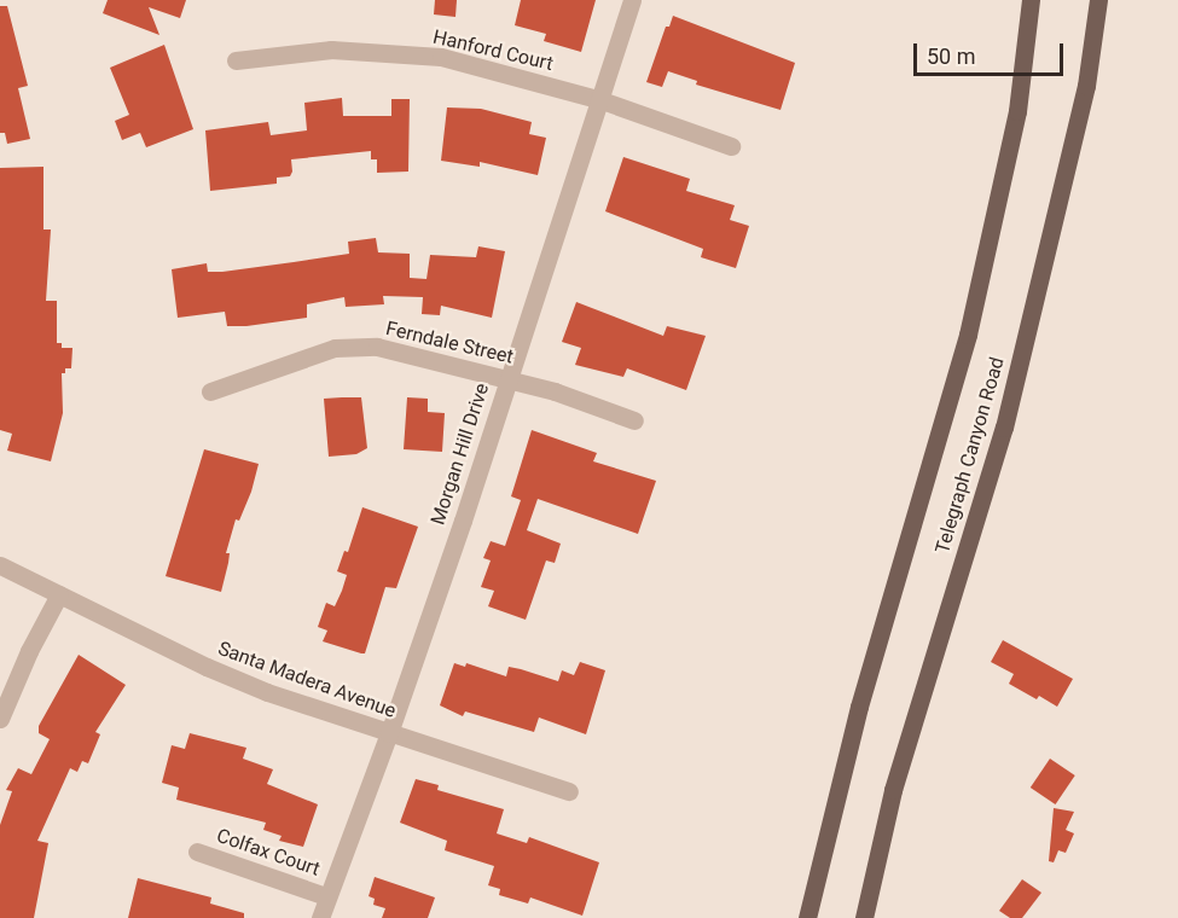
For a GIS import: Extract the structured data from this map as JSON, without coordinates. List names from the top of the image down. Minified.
{"streets":{"main road":["Telegraph Canyon Road"],"street":["Hanford Court","Ferndale Street","Morgan Hill Drive","Santa Madera Avenue","Colfax Court"]},"crossings":[["Hanford Court","Morgan Hill Drive"],["Ferndale Street","Morgan Hill Drive"],["Morgan Hill Drive","Santa Madera Avenue"],["Morgan Hill Drive","Colfax Court"]],"scale_bar":"50 m"}
